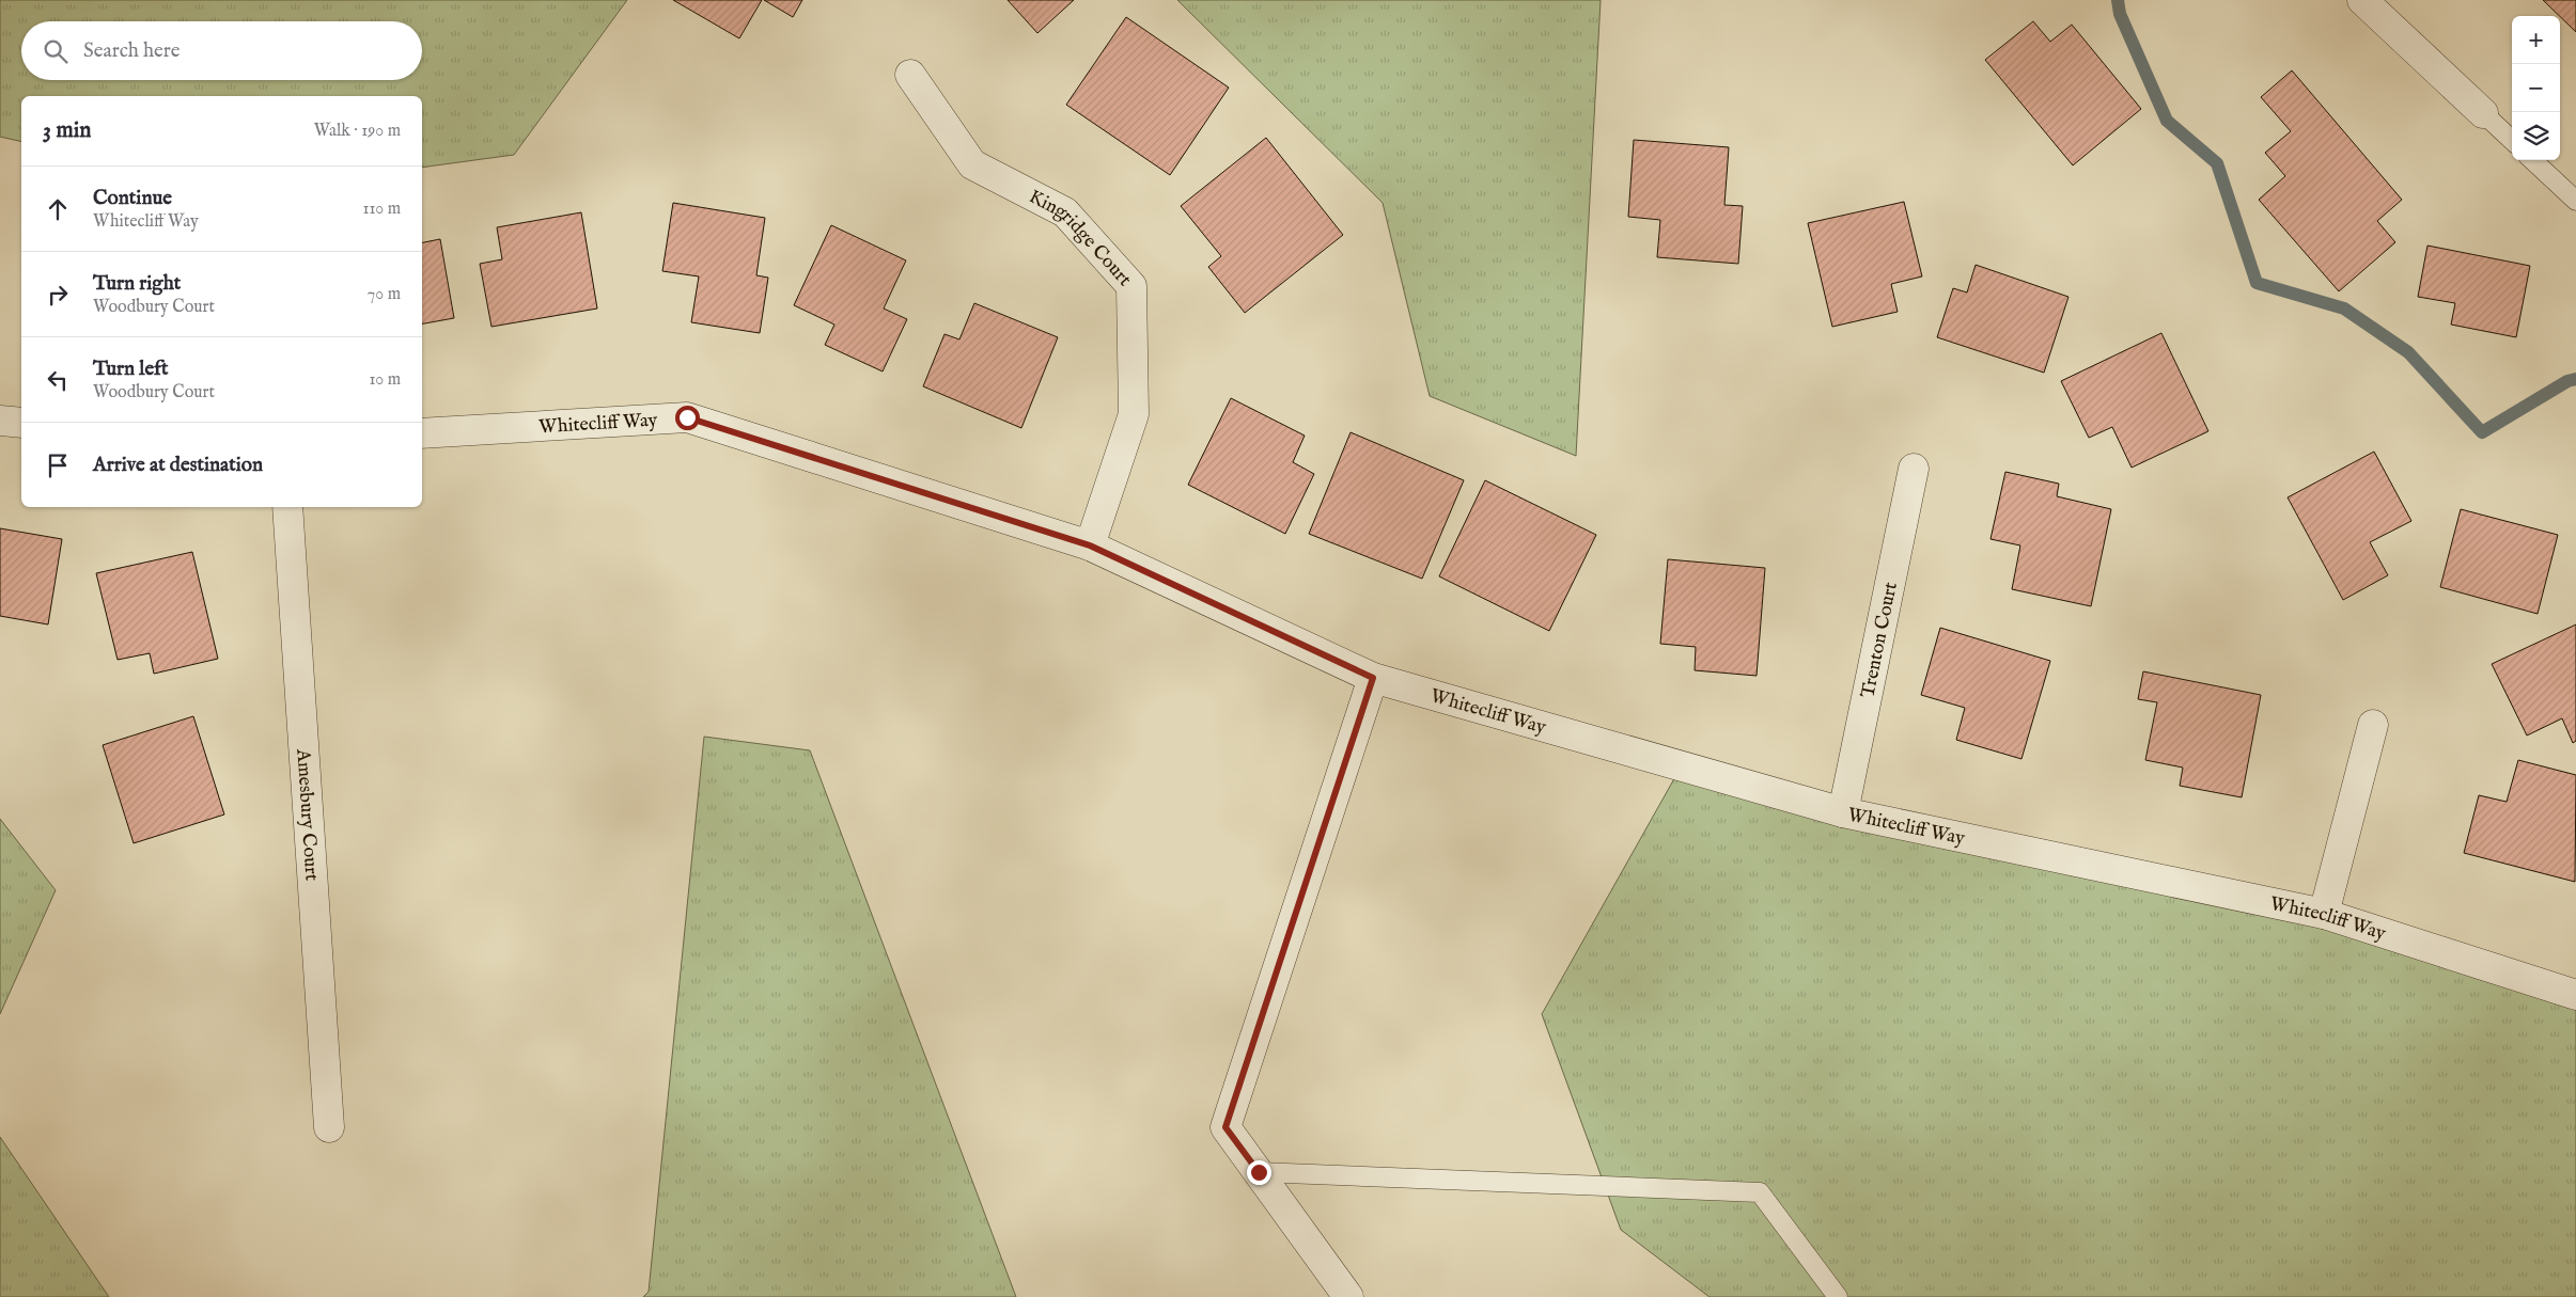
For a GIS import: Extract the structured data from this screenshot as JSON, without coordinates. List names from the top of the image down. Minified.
{"streets":{"street":["Kingridge Court","Whitecliff Way","Trenton Court","Amesbury Court"]},"crossings":[["Kingridge Court","Whitecliff Way"],["Whitecliff Way","Trenton Court"]],"page":{"map_buttons":["+","−"],"search":"Search here","heading":["3 min","Walk · 190 m"],"list":[["Continue","Whitecliff Way","110 m"],["Turn right","Woodbury Court","70 m"],["Turn left","Woodbury Court","10 m"],"Arrive at destination"]}}
